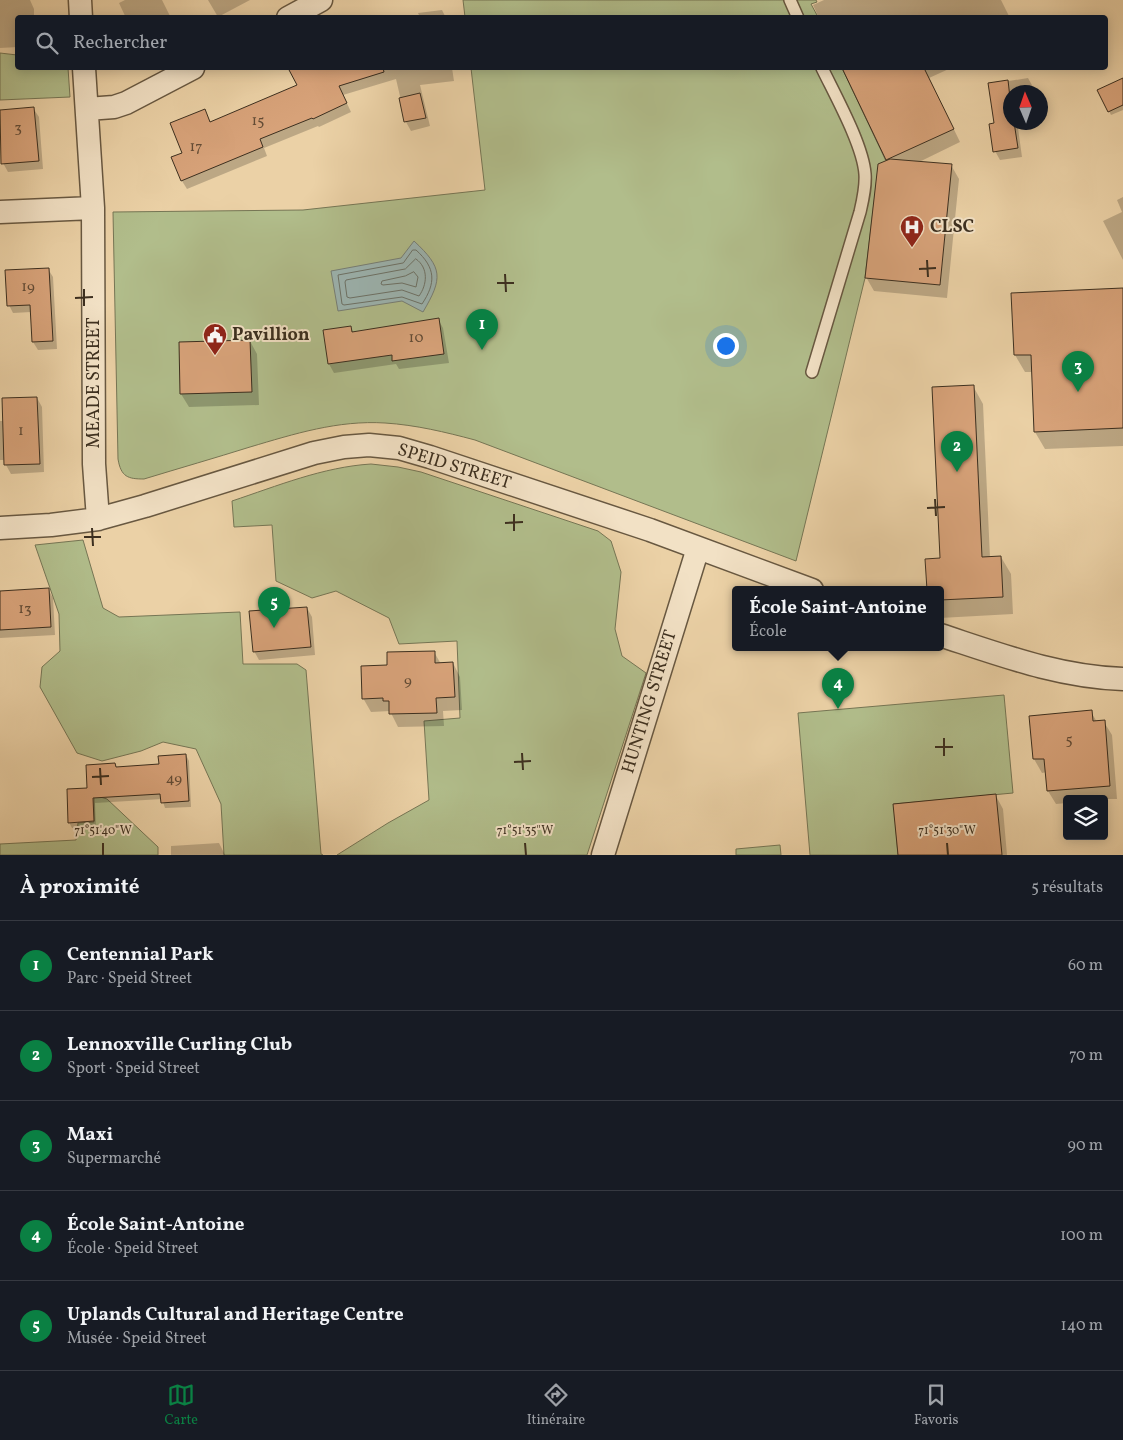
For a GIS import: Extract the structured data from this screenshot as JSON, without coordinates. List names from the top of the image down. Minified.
{"streets":{"street":["MEADE STREET","SPEID STREET","HUNTING STREET"]},"crossings":[["MEADE STREET","SPEID STREET"],["SPEID STREET","HUNTING STREET"]],"places":{"hospital":["CLSC"],"public building":["Pavillion"]},"house_numbers":["15","3","17","19","10","1","13","9","5","49"],"north":"top","page":{"search":"Rechercher","pins":["1","3","2","5","4"],"popup":["École Saint-Antoine","École"],"heading":["À proximité","5 résultats"],"list":[{"mark":"1","name":"Centennial Park","note":"Parc · Speid Street","value":"60 m"},{"mark":"2","name":"Lennoxville Curling Club","note":"Sport · Speid Street","value":"70 m"},{"mark":"3","name":"Maxi","note":"Supermarché","value":"90 m"},{"mark":"4","name":"École Saint-Antoine","note":"École · Speid Street","value":"100 m"},{"mark":"5","name":"Uplands Cultural and Heritage Centre","note":"Musée · Speid Street","value":"140 m"}],"nav":["Carte","Itinéraire","Favoris"]},"coordinates":["71°51'40\"W","71°51'35\"W","71°51'30\"W"]}
